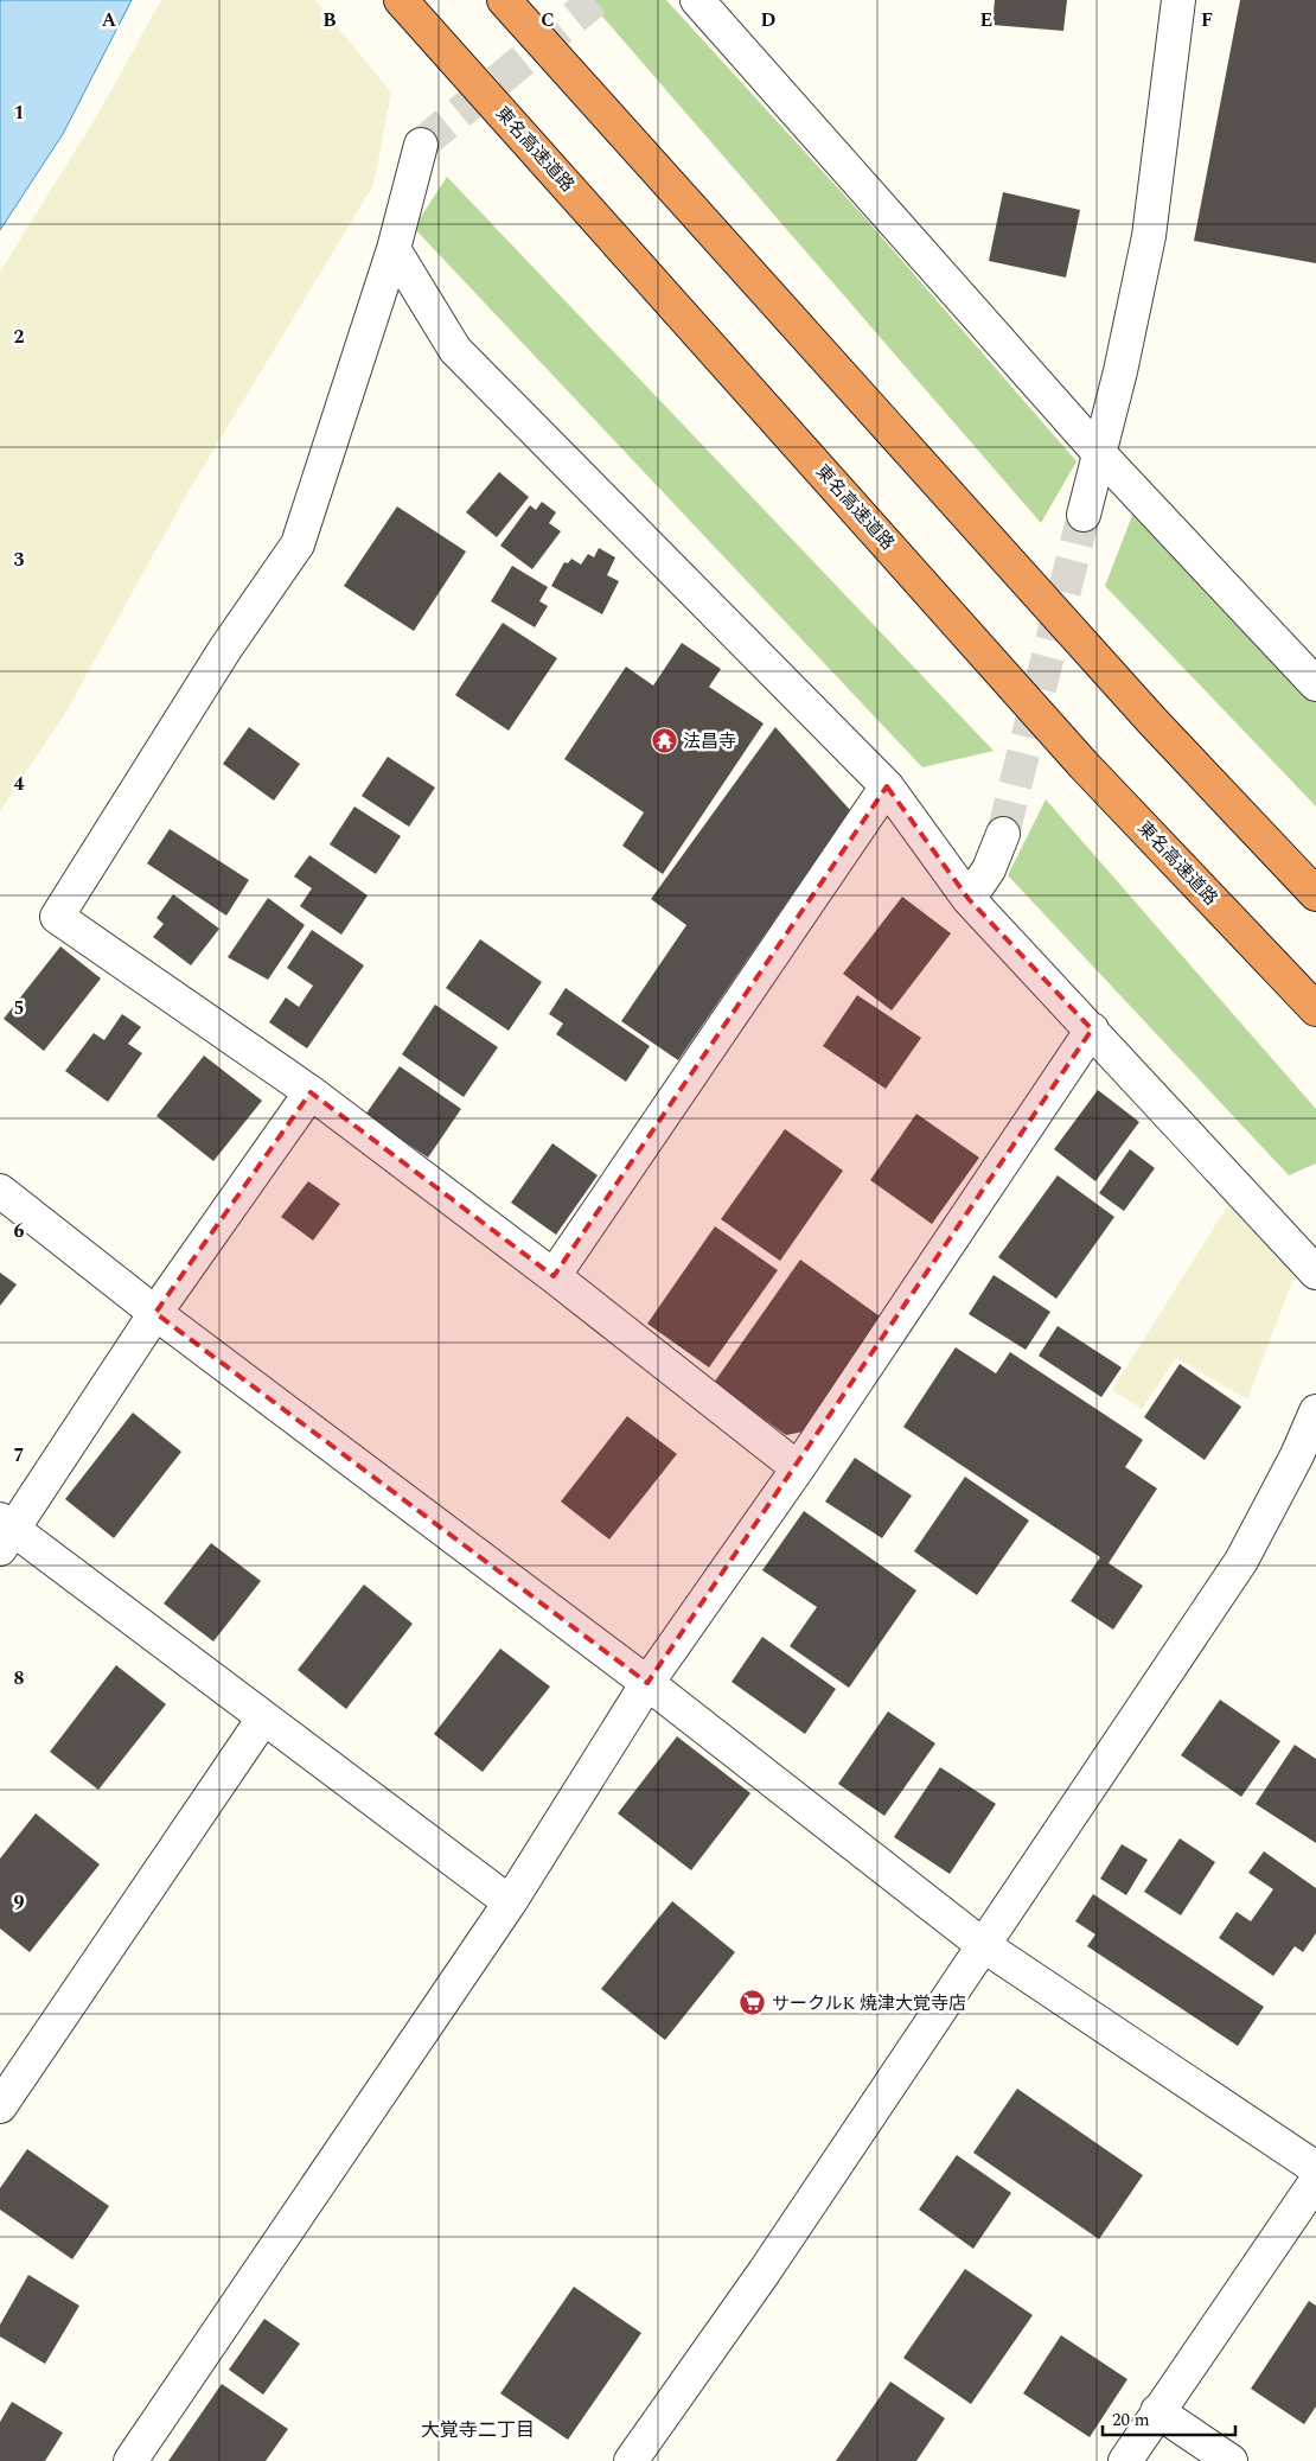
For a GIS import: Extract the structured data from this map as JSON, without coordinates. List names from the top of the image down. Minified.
{"streets":{"highway":["東名高速道路"]},"districts":["大覚寺二丁目"],"places":{"temple":["法昌寺"],"supermarket":["サークルK 焼津大覚寺店"]},"scale_bar":"20 m","grid":{"columns":["A","B","C","D","E","F"],"rows":["1","2","3","4","5","6","7","8","9"]}}
